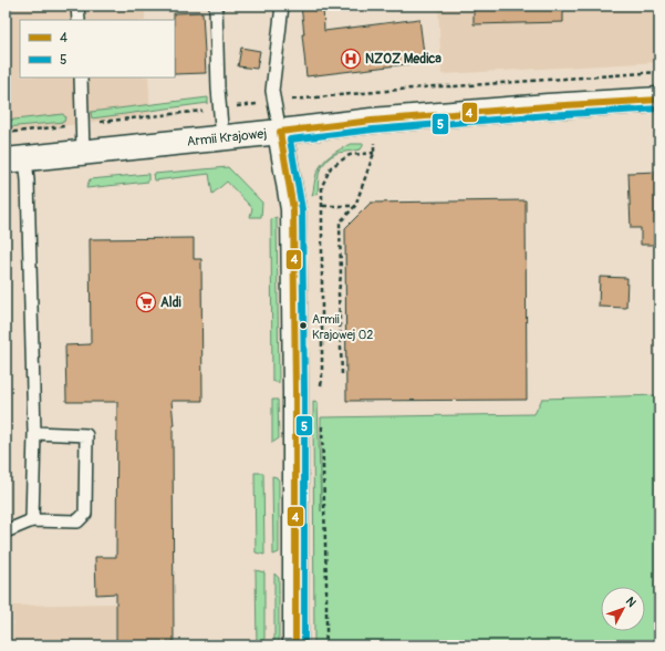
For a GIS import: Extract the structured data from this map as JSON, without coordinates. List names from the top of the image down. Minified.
{"streets":{"street":["Armii Krajowej"]},"places":{"hospital":["NZOZ Medica"],"supermarket":["Aldi"],"other":["Armii Krajowej 02"]},"lines":["transit line 4","transit line 5"],"legend":["4","5"],"north":"top right"}
